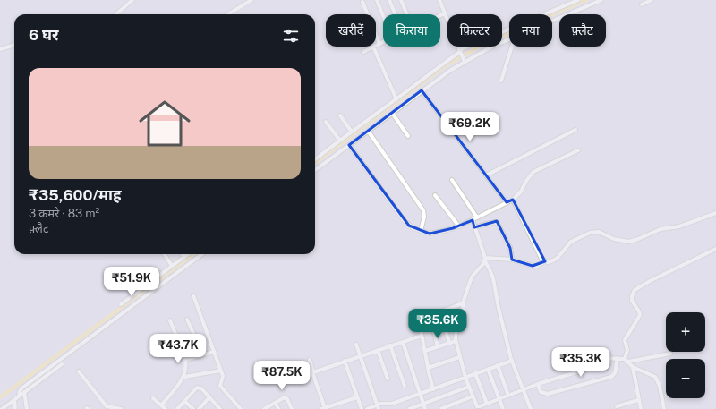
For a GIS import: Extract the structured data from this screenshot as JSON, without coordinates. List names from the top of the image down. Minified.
{"page":{"chip":["खरीदें","किराया","फ़िल्टर","नया","फ़्लैट"],"heading":"6 घर","list":[{"name":"₹35,600/माह","note":"3 कमरे · 83 m² · फ़्लैट"}],"price":["₹69.2K","₹51.9K","₹35.6K","₹43.7K","₹35.3K","₹87.5K"],"map_buttons":["+","−"]}}
